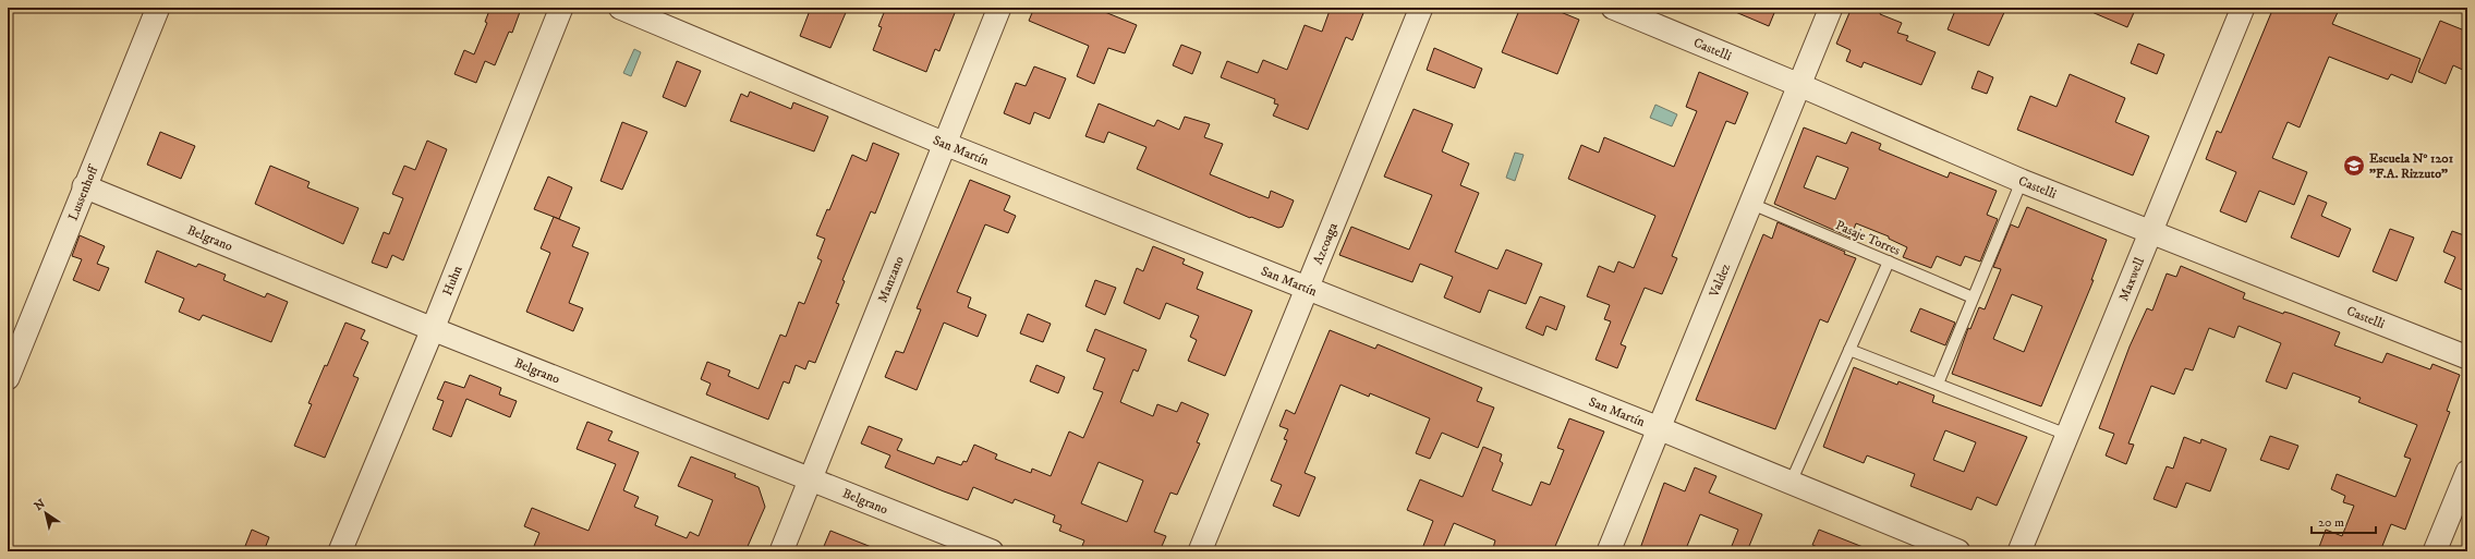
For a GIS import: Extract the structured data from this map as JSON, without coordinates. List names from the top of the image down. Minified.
{"streets":{"street":["Castelli","San Martín","Lussenhoff","Belgrano","Azcoaga","Maxwell","Huhn","Manzano","Valdez"],"lane":["Pasaje Torres"]},"crossings":[["Castelli","Maxwell"],["Castelli","Valdez"],["San Martín","Azcoaga"],["San Martín","Manzano"],["San Martín","Valdez"],["Lussenhoff","Belgrano"],["Belgrano","Huhn"],["Belgrano","Manzano"],["Pasaje Torres","Valdez"]],"places":{"school or university":["Escuela N° 1201 \"F.A. Rizzuto\""]},"scale_bar":"20 m","north":"top left"}
